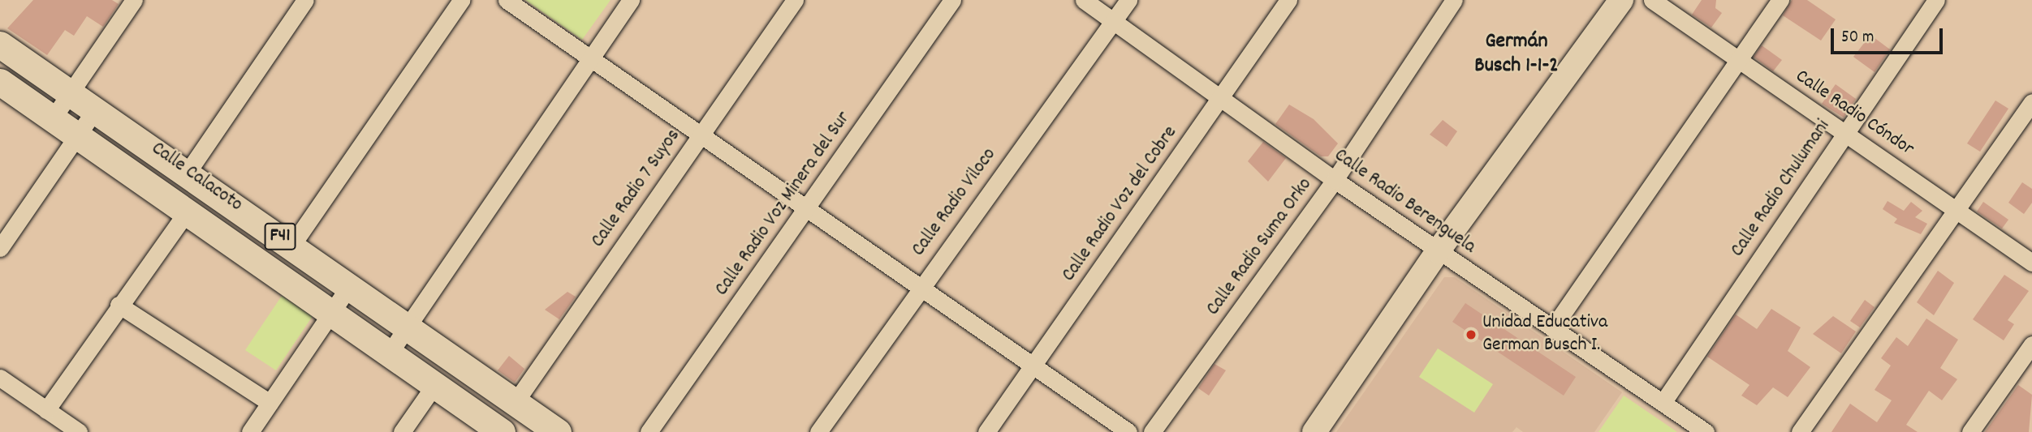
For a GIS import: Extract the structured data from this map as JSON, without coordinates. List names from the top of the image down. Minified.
{"streets":{"main road":["Calle Calacoto","F41"],"street":["Calle Radio Cóndor","Calle Radio 7 Suyos","Calle Radio Chulumani","Calle Radio Berenguela","Calle Radio Viloco","Calle Radio Voz Minera del Sur","Calle Radio Voz del Cobre","Calle Radio Suma Orko"]},"crossings":[["Calle Radio Cóndor","Calle Radio Chulumani"],["Calle Calacoto","Calle Radio 7 Suyos"],["Calle Radio Chulumani","Calle Radio Berenguela"],["Calle Radio Berenguela","Calle Radio Viloco"],["Calle Radio Berenguela","Calle Radio Voz del Cobre"],["Calle Radio Berenguela","Calle Radio Suma Orko"]],"districts":["Germán Busch 1-1-2"],"places":["Unidad Educativa German Busch I."],"scale_bar":"50 m"}
